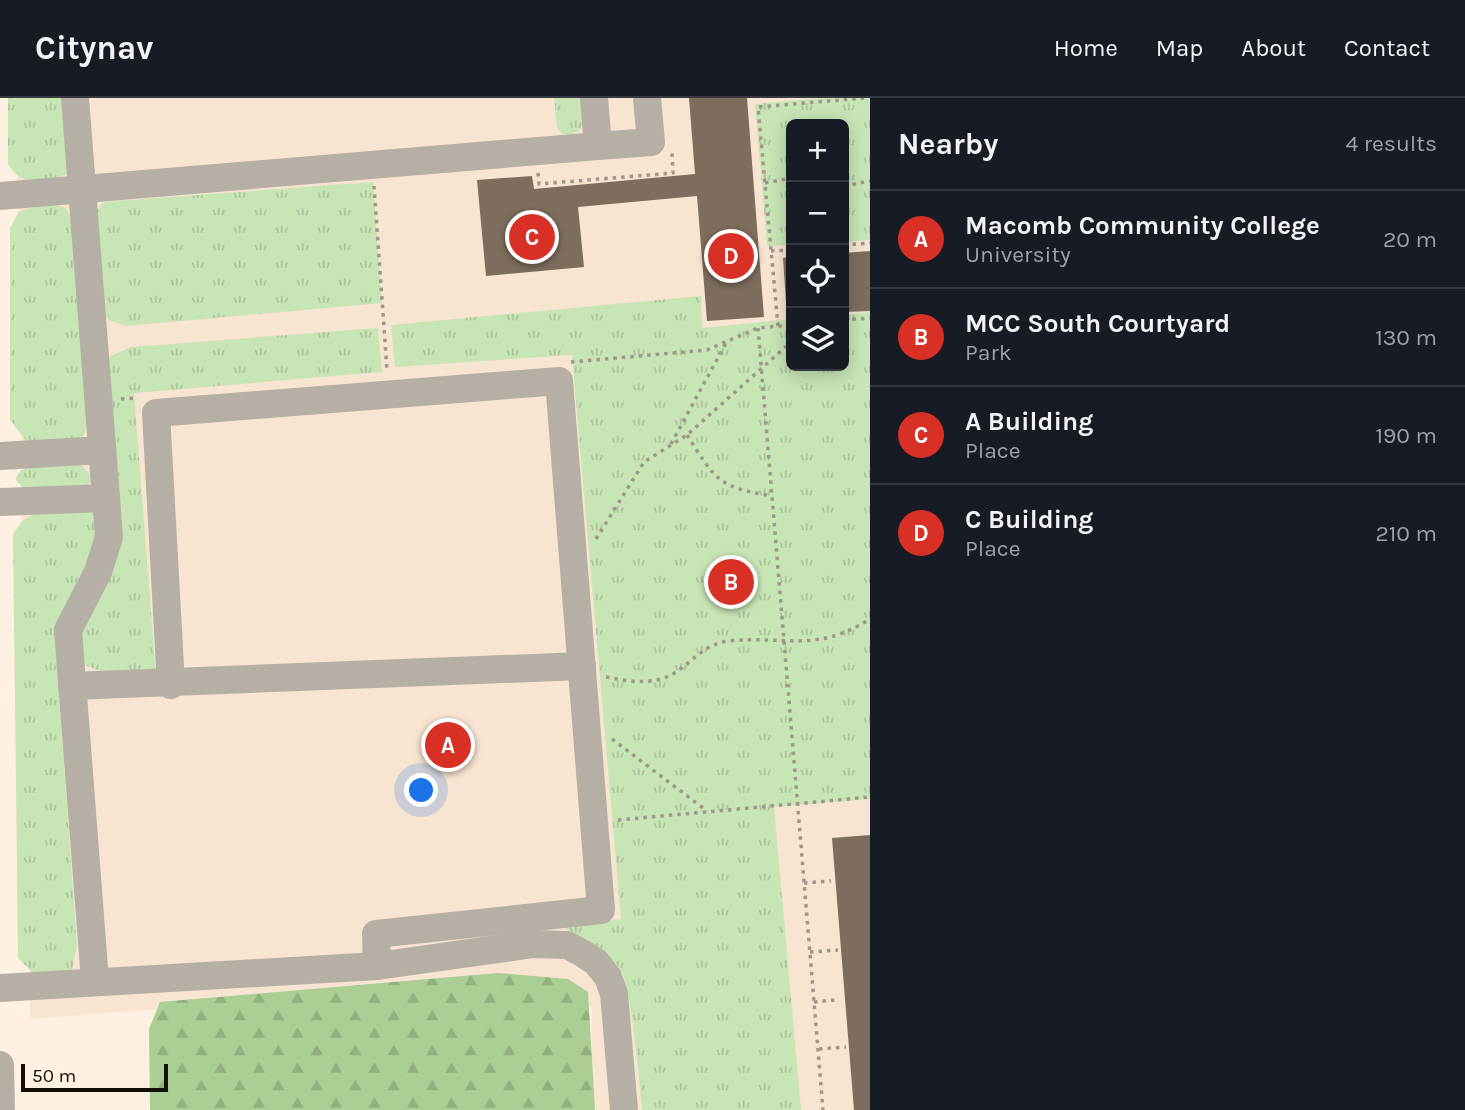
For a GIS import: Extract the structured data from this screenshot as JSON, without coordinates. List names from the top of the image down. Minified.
{"scale_bar":"50 m","page":{"header":"Citynav","nav":["Home","Map","About","Contact"],"heading":["Nearby","4 results"],"map_buttons":["+","−"],"list":[{"mark":"A","name":"Macomb Community College","note":"University","value":"20 m"},{"mark":"B","name":"MCC South Courtyard","note":"Park","value":"130 m"},{"mark":"C","name":"A Building","note":"Place","value":"190 m"},{"mark":"D","name":"C Building","note":"Place","value":"210 m"}],"pins":["C","D","B","A"],"scale":"50 m"}}
